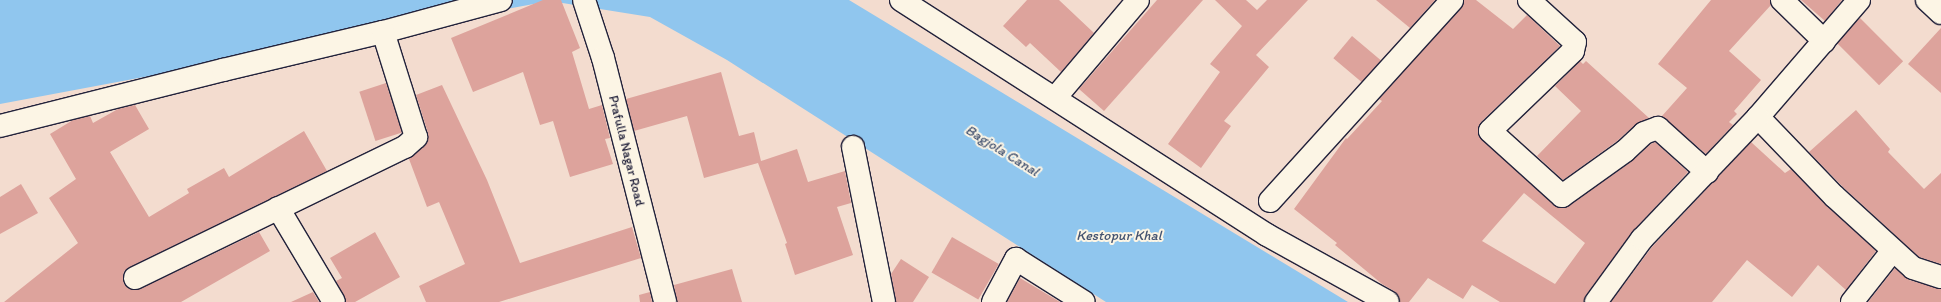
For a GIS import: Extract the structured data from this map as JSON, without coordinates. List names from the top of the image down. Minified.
{"streets":{"street":["Prafulla Nagar Road"]},"water":["Bagjola Canal","Kestopur Khal"]}
